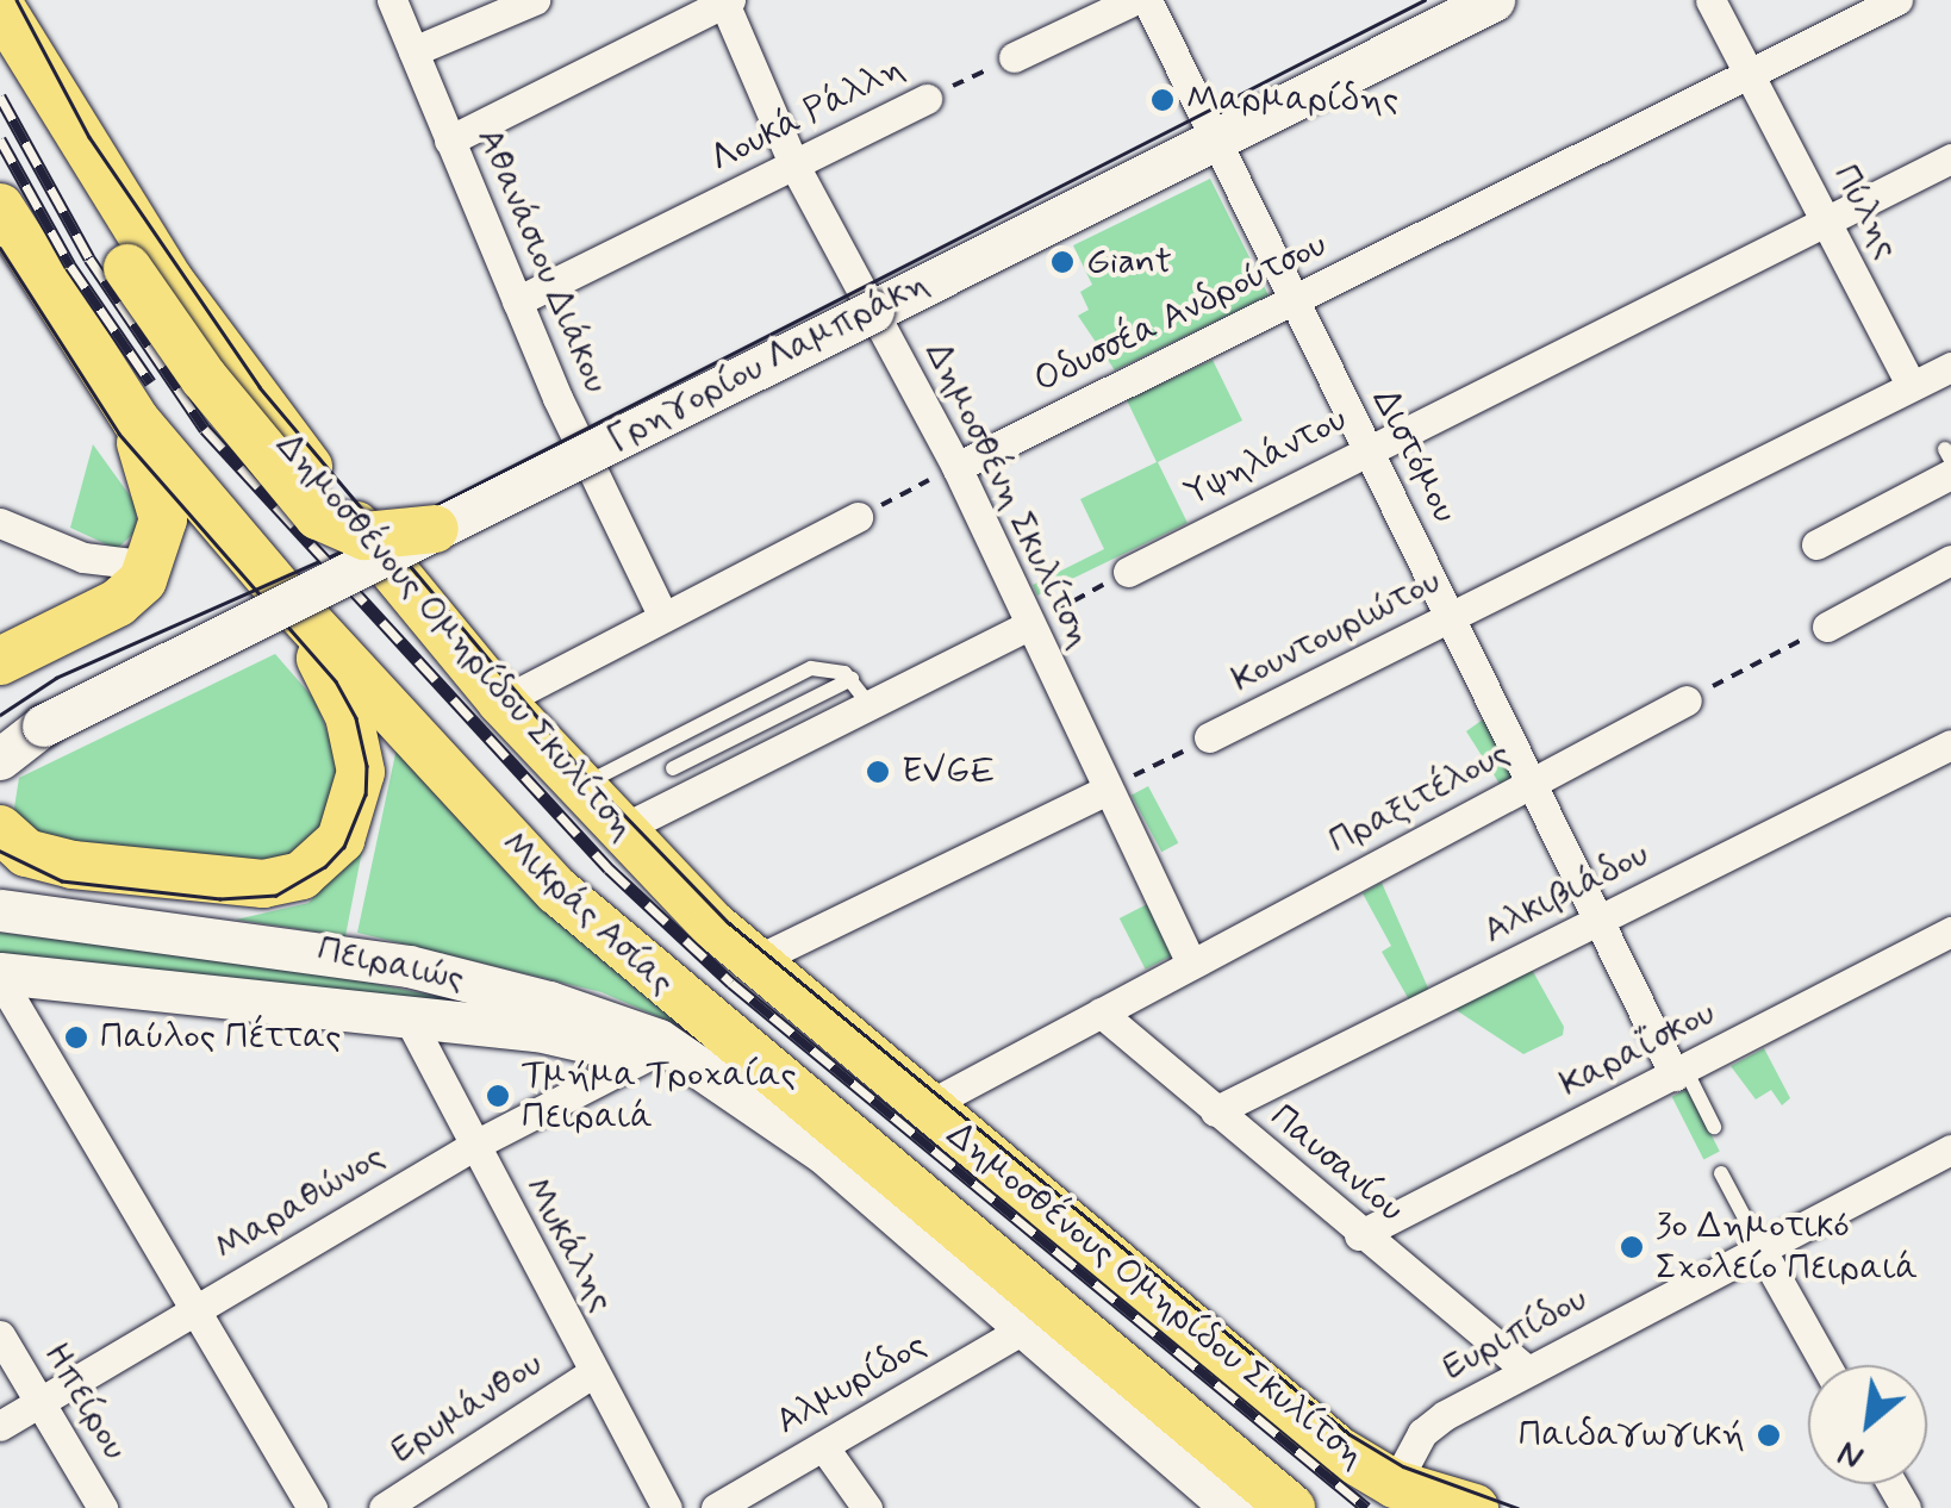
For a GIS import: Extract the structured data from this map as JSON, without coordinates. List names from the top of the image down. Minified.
{"streets":{"main road":["Γρηγορίου Λαμπράκη","Δημοσθένους Ομηρίδου Σκυλίτση","Μικράς Ασίας","Πειραιώς"],"street":["Λουκά Ράλλη","Πύλης","Αθανάσιου Διάκου","Οδυσσέα Ανδρούτσου","Διστόμου","Υψηλάντου","Δημοσθένη Σκυλίτση","Κουντουριώτου","Πραξιτέλους","Αλκιβιάδου","Καραΐσκου","Παυσανίου","Μαραθώνος","Μυκάλης","Ευριπίδου","Αλμυρίδος","Ηπείρου","Ερυμάνθου"]},"crossings":[["Λουκά Ράλλη","Αθανάσιου Διάκου"],["Λουκά Ράλλη","Δημοσθένη Σκυλίτση"],["Πύλης","Οδυσσέα Ανδρούτσου"],["Πύλης","Υψηλάντου"],["Πύλης","Κουντουριώτου"],["Οδυσσέα Ανδρούτσου","Διστόμου"],["Οδυσσέα Ανδρούτσου","Δημοσθένη Σκυλίτση"],["Γρηγορίου Λαμπράκη","Διστόμου"],["Γρηγορίου Λαμπράκη","Δημοσθένη Σκυλίτση"],["Διστόμου","Υψηλάντου"],["Διστόμου","Κουντουριώτου"],["Διστόμου","Πραξιτέλους"],["Διστόμου","Αλκιβιάδου"],["Διστόμου","Καραΐσκου"],["Δημοσθένη Σκυλίτση","Κουντουριώτου"],["Δημοσθένη Σκυλίτση","Πραξιτέλους"],["Δημοσθένους Ομηρίδου Σκυλίτση","Πραξιτέλους"],["Δημοσθένους Ομηρίδου Σκυλίτση","Ευριπίδου"],["Πραξιτέλους","Παυσανίου"],["Αλκιβιάδου","Παυσανίου"],["Πειραιώς","Μαραθώνος"],["Πειραιώς","Μυκάλης"],["Πειραιώς","Αλμυρίδος"],["Καραΐσκου","Παυσανίου"],["Παυσανίου","Ευριπίδου"],["Μαραθώνος","Μυκάλης"],["Μαραθώνος","Ηπείρου"],["Μυκάλης","Ερυμάνθου"]],"places":["Μαρμαρίδης","Giant","EVGE","Παύλος Πέττας","Τμήμα Τροχαίας Πειραιά","3ο Δημοτικό Σχολείο Πειραιά","Παιδαγωγική"],"north":"bottom left"}
